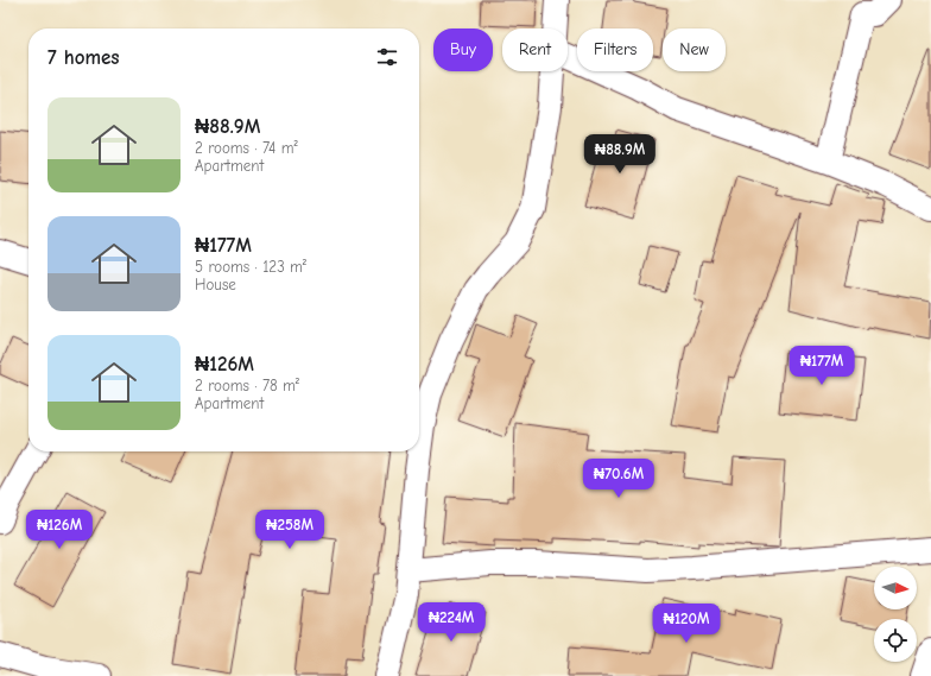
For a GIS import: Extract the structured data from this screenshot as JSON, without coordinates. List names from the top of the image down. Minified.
{"north":"right","page":{"chip":["Buy","Rent","Filters","New"],"heading":"7 homes","list":[{"name":"₦88.9M","note":"2 rooms · 74 m² · Apartment"},{"name":"₦177M","note":"5 rooms · 123 m² · House"},{"name":"₦126M","note":"2 rooms · 78 m² · Apartment"}],"price":["₦88.9M","₦177M","₦70.6M","₦126M","₦258M","₦224M","₦120M"]}}
